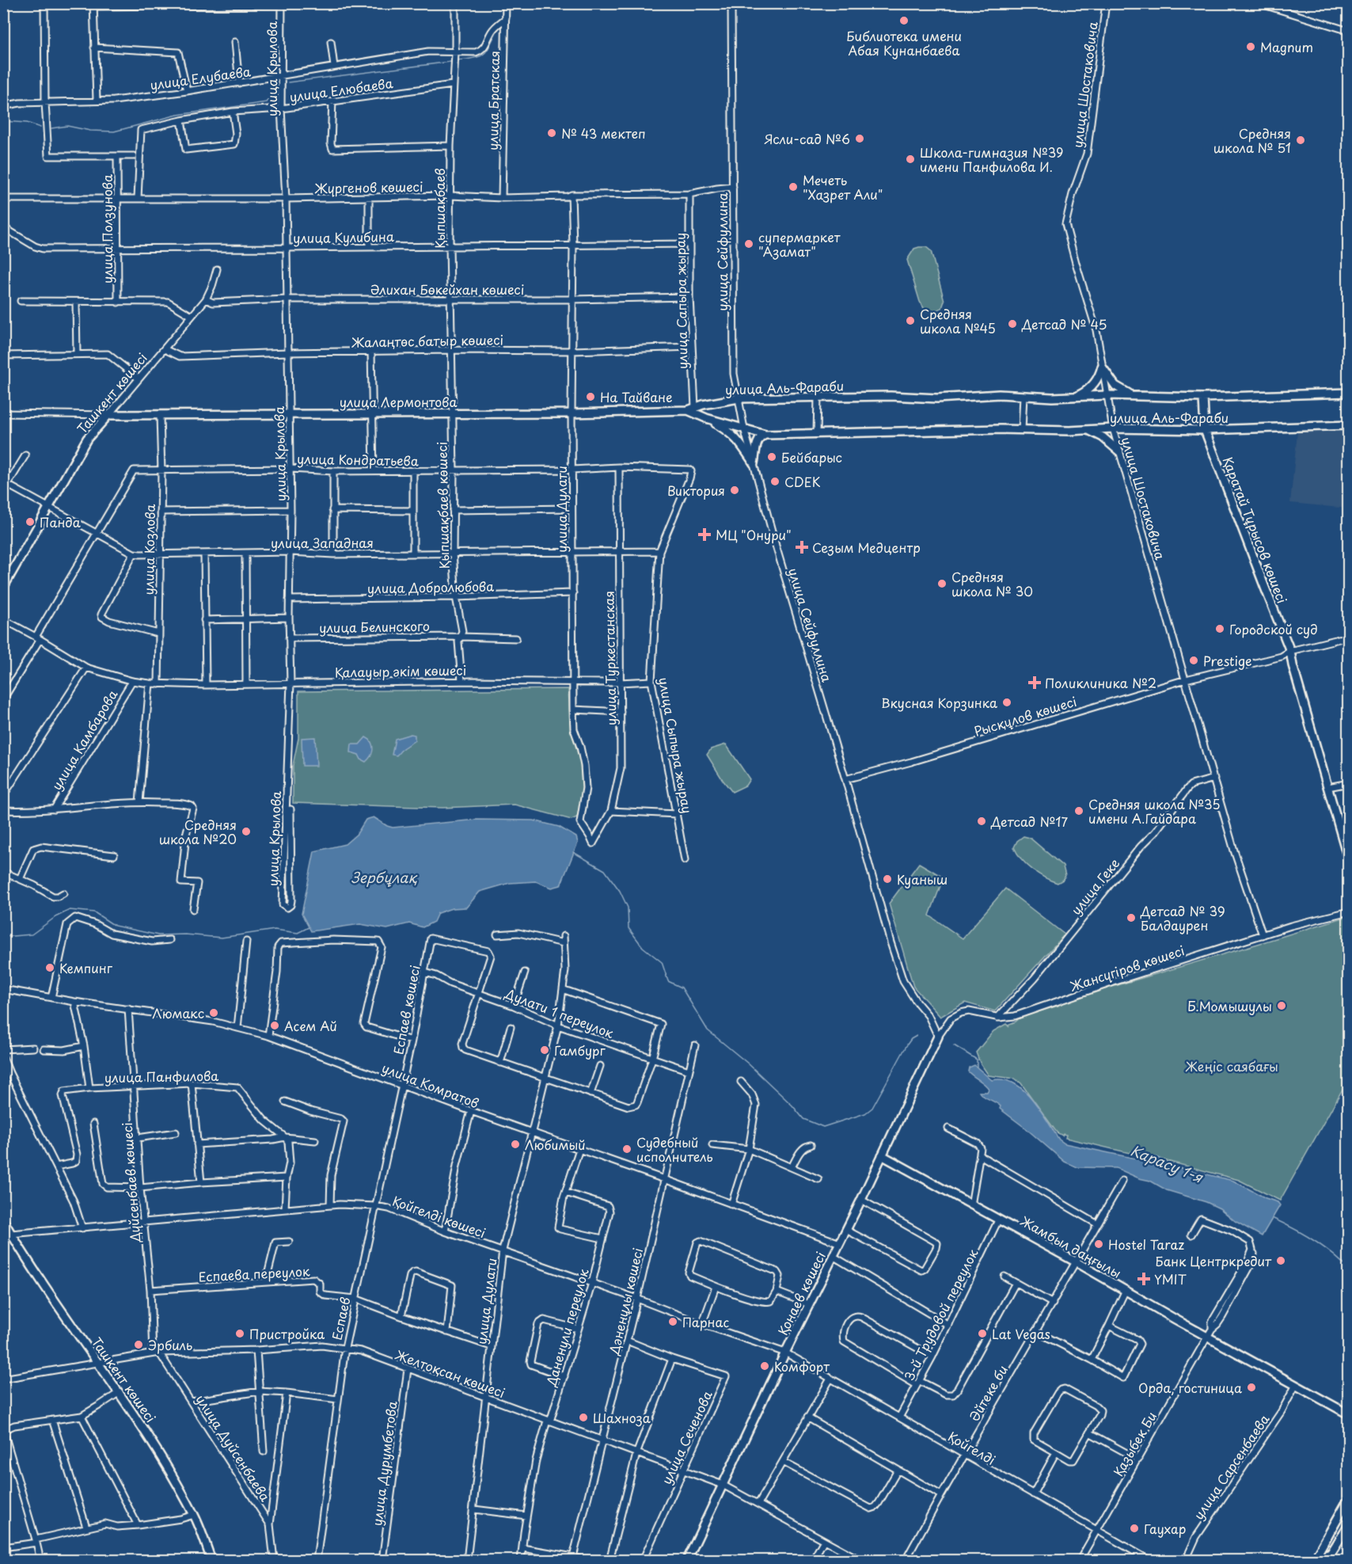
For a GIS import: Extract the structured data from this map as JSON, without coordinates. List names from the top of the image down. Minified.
{"streets":{"main road":["улица Аль-Фараби","Ташкент көшесі","улица Лермонтова","Қаратай Тұрысов көшесі","Жамбыл даңғылы","Қонаев көшесі"],"street":["улица Крылова","улица Елубаева","улица Шостаковича","улица Елюбаева","улица Братская","Жүргенов көшесі","Қыпшақбаев","улица Ползунова","улица Кулибина","улица Сейфуллина","Әлихан Бөкейхан көшесі","улица Сапыра жырау","Жалаңтөс батыр көшесі","улица Кондратьева","Қыпшақбаев көшесі","улица Дулати","улица Западная","улица Козлова","улица Добролюбова","улица Белинского","улица Туркестанская","Қалауыр әкім көшесі","Рысқұлов көшесі","улица Камбарова","улица Сыпыра жырау","улица Геке","Жансүгіров көшесі","Еспаев көшесі","Дулати 1 переулок","улица Панфилова","улица Комратов","Дүйсенбаев көшесі","Қойгелді көшесі","Еспаева переулок","Дәненұлы көшесі","3-й Трудовой переулок","Еспаев","Даненули переулок","Желтоқсан көшесі","Әйтеке би","улица Сеченова","Қазыбек Би","улица Дуйсенбаева","Қойгелді","улица Дурумбетова","улица Сарсенбаева"]},"crossings":[["улица Крылова","улица Елубаева"],["улица Крылова","улица Елюбаева"],["улица Крылова","Жүргенов көшесі"],["улица Крылова","улица Кулибина"],["улица Крылова","Әлихан Бөкейхан көшесі"],["улица Крылова","Жалаңтөс батыр көшесі"],["улица Крылова","улица Лермонтова"],["улица Крылова","улица Кондратьева"],["улица Крылова","улица Западная"],["улица Крылова","улица Добролюбова"],["улица Крылова","улица Белинского"],["улица Крылова","Қалауыр әкім көшесі"],["улица Елубаева","улица Братская"],["улица Елубаева","Қыпшақбаев"],["улица Шостаковича","улица Аль-Фараби"],["улица Шостаковича","Рысқұлов көшесі"],["улица Шостаковича","улица Геке"],["улица Шостаковича","Жансүгіров көшесі"],["улица Елюбаева","Жүргенов көшесі"],["улица Елюбаева","Қыпшақбаев"],["улица Братская","Жүргенов көшесі"],["Жүргенов көшесі","Қыпшақбаев"],["Жүргенов көшесі","улица Ползунова"],["Жүргенов көшесі","улица Сейфуллина"],["Жүргенов көшесі","улица Сапыра жырау"],["Жүргенов көшесі","улица Дулати"],["Қыпшақбаев","улица Кулибина"],["Қыпшақбаев","Әлихан Бөкейхан көшесі"],["Қыпшақбаев","Жалаңтөс батыр көшесі"],["Қыпшақбаев","улица Лермонтова"],["Қыпшақбаев","Қыпшақбаев көшесі"],["улица Ползунова","улица Кулибина"],["улица Кулибина","улица Сапыра жырау"],["улица Кулибина","улица Дулати"],["улица Сейфуллина","улица Аль-Фараби"],["улица Сейфуллина","Рысқұлов көшесі"],["улица Сейфуллина","Қонаев көшесі"],["Әлихан Бөкейхан көшесі","улица Сапыра жырау"],["Әлихан Бөкейхан көшесі","Ташкент көшесі"],["Әлихан Бөкейхан көшесі","улица Дулати"],["улица Сапыра жырау","Жалаңтөс батыр көшесі"],["улица Сапыра жырау","улица Аль-Фараби"],["улица Сапыра жырау","улица Лермонтова"],["Жалаңтөс батыр көшесі","Ташкент көшесі"],["Жалаңтөс батыр көшесі","улица Дулати"],["улица Аль-Фараби","улица Лермонтова"],["улица Аль-Фараби","Қаратай Тұрысов көшесі"],["Ташкент көшесі","улица Лермонтова"],["Ташкент көшесі","улица Западная"],["Ташкент көшесі","Қойгелді көшесі"],["Ташкент көшесі","Желтоқсан көшесі"],["улица Лермонтова","Қыпшақбаев көшесі"],["улица Лермонтова","улица Дулати"],["улица Лермонтова","улица Козлова"],["улица Кондратьева","Қыпшақбаев көшесі"],["улица Кондратьева","улица Дулати"],["улица Кондратьева","улица Западная"],["улица Кондратьева","улица Козлова"],["улица Кондратьева","улица Туркестанская"],["улица Кондратьева","Қалауыр әкім көшесі"],["улица Кондратьева","улица Сыпыра жырау"],["Қыпшақбаев көшесі","улица Западная"],["Қыпшақбаев көшесі","улица Добролюбова"],["Қыпшақбаев көшесі","улица Белинского"],["Қыпшақбаев көшесі","Қалауыр әкім көшесі"],["улица Дулати","улица Западная"],["улица Дулати","улица Добролюбова"],["улица Дулати","улица Туркестанская"],["улица Дулати","Қалауыр әкім көшесі"],["улица Дулати","Дулати 1 переулок"],["улица Дулати","улица Комратов"],["улица Дулати","Қойгелді көшесі"],["улица Дулати","Еспаева переулок"],["улица Дулати","Желтоқсан көшесі"],["Қаратай Тұрысов көшесі","Рысқұлов көшесі"],["улица Западная","улица Козлова"],["улица Западная","улица Туркестанская"],["улица Западная","улица Сыпыра жырау"],["улица Козлова","Қалауыр әкім көшесі"],["улица Туркестанская","Қалауыр әкім көшесі"],["Қалауыр әкім көшесі","улица Камбарова"],["Қалауыр әкім көшесі","улица Сыпыра жырау"],["улица Геке","Жансүгіров көшесі"],["Еспаев көшесі","Дулати 1 переулок"],["Еспаев көшесі","улица Комратов"],["Еспаев көшесі","Еспаев"],["Дулати 1 переулок","Дәненұлы көшесі"],["улица Панфилова","Дүйсенбаев көшесі"],["улица Комратов","Дүйсенбаев көшесі"],["улица Комратов","Қонаев көшесі"],["улица Комратов","Дәненұлы көшесі"],["улица Комратов","Еспаев"],["Дүйсенбаев көшесі","Қойгелді көшесі"],["Дүйсенбаев көшесі","Еспаева переулок"],["Дүйсенбаев көшесі","Желтоқсан көшесі"],["Дүйсенбаев көшесі","улица Дуйсенбаева"],["Қойгелді көшесі","Қонаев көшесі"],["Қойгелді көшесі","Дәненұлы көшесі"],["Қойгелді көшесі","Еспаев"],["Қойгелді көшесі","Даненули переулок"],["Қойгелді көшесі","Қойгелді"],["Жамбыл даңғылы","Қонаев көшесі"],["Жамбыл даңғылы","3-й Трудовой переулок"],["Жамбыл даңғылы","Әйтеке би"],["Жамбыл даңғылы","Қазыбек Би"],["Жамбыл даңғылы","улица Сарсенбаева"],["Еспаева переулок","Еспаев"],["Қонаев көшесі","Желтоқсан көшесі"],["Қонаев көшесі","Қойгелді"],["Дәненұлы көшесі","Желтоқсан көшесі"],["Дәненұлы көшесі","улица Сеченова"],["3-й Трудовой переулок","Қойгелді"],["Еспаев","Желтоқсан көшесі"],["Даненули переулок","Желтоқсан көшесі"],["Желтоқсан көшесі","улица Сеченова"],["Желтоқсан көшесі","улица Дуйсенбаева"],["Желтоқсан көшесі","улица Дурумбетова"],["Әйтеке би","Қойгелді"],["Қазыбек Би","Қойгелді"]],"water":["Зербұлақ","Карасу 1-я"],"parks":["Жеңіс саябағы"],"places":{"other":["Библиотека имени Абая Кунанбаева","Magnum","№ 43 мектеп","Ясли-сад №6","Средняя школа № 51","Школа-гимназия №39 имени Панфилова И.","Мечеть \"Хазрет Али\"","супермаркет \"Азамат\"","Средняя школа №45","Детсад № 45","На Тайване","Бейбарыс","CDEK","Виктория","Панда","Средняя школа № 30","Городской суд","Prestige","Вкусная Корзинка","Средняя школа №35 имени А.Гайдара","Детсад №17","Средняя школа №20","Куаныш","Детсад № 39 Балдаурен","Кемпинг","Б.Момышулы","Люмакс","Асем Ай","Гамбург","Любимый","Судебный исполнитель","Hostel Taraz","Банк Центркредит","Парнас","Пристройка","Lat Vegas","Эрбиль","Комфорт","Орда, гостиница","Шахноза","Гаухар"],"health":["МЦ \"Онури\"","Сезым Медцентр","Поликлиника №2","YMIT"]}}
